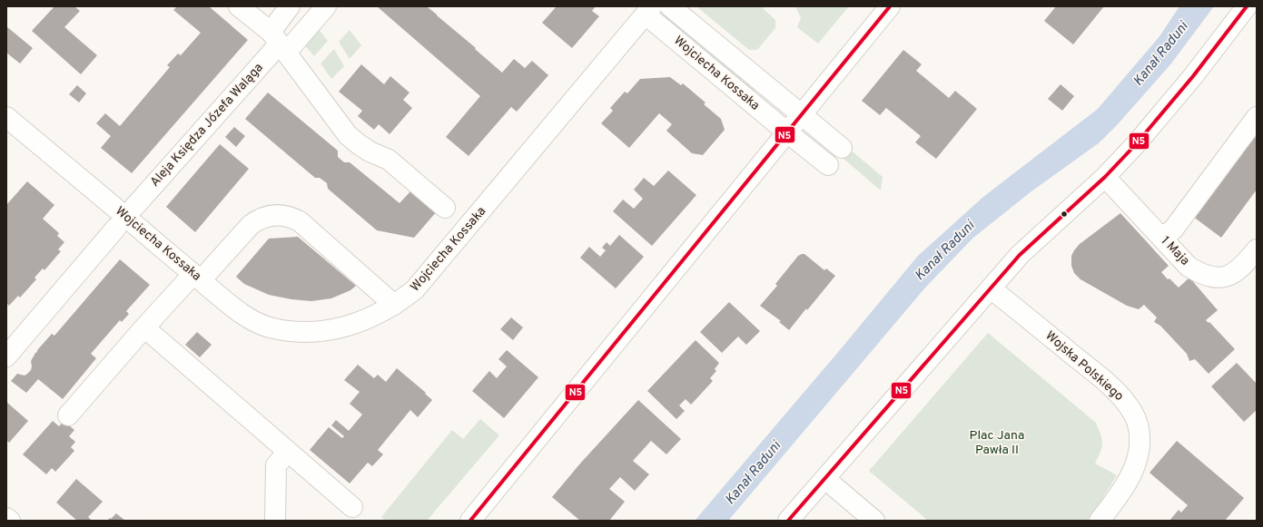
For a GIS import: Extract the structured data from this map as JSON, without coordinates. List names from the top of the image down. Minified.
{"streets":{"street":["Wojciecha Kossaka","Aleja Księdza Józefa Waląga","1 Maja","Wojska Polskiego"]},"water":["Kanał Raduni"],"parks":["Plac Jana Pawła II"],"lines":["transit line N5"]}
